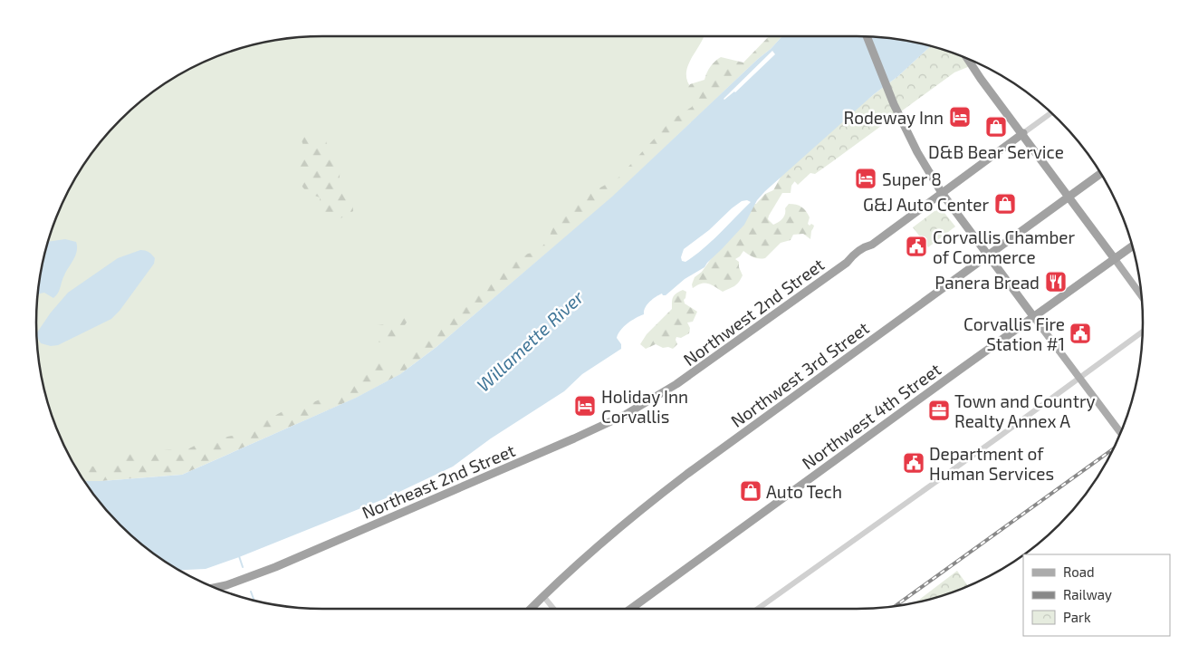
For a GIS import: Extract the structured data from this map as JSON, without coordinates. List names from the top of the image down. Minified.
{"streets":{"highway":["Northwest 2nd Street","Northwest 3rd Street","Northwest 4th Street","Northeast 2nd Street"]},"crossings":[["Northwest 2nd Street","Northeast 2nd Street"]],"water":["Willamette River"],"places":{"hotel":["Rodeway Inn","Super 8","Holiday Inn Corvallis"],"shop":["D&B Bear Service","G&J Auto Center","Auto Tech"],"public building":["Corvallis Chamber of Commerce","Corvallis Fire Station #1","Department of Human Services"],"restaurant":["Panera Bread"],"office":["Town and Country Realty Annex A"]},"legend":["Road","Railway","Park"]}
